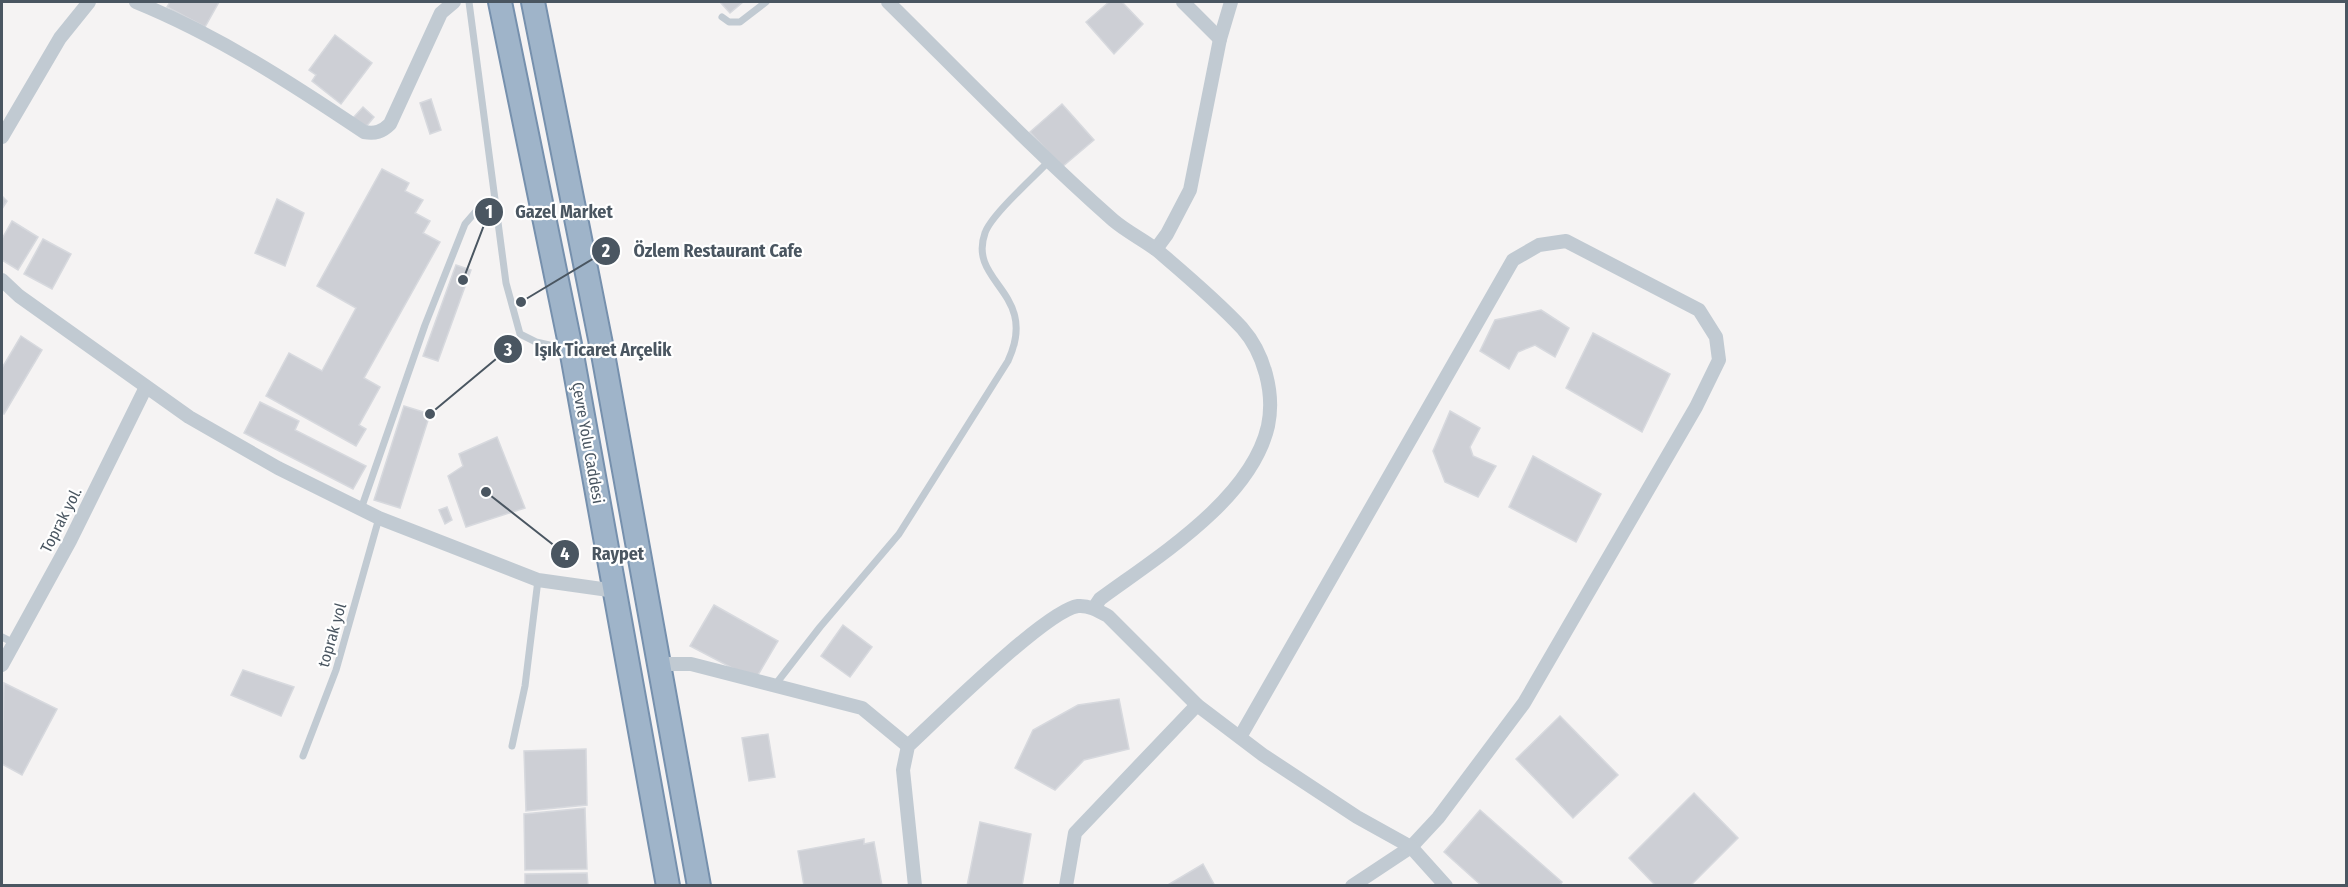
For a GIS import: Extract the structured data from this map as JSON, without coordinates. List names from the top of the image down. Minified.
{"streets":{"highway":["Çevre Yolu Caddesi"],"street":["Toprak yol."],"lane":["toprak yol"]},"places":["Gazel Market","Özlem Restaurant Cafe","Işık Ticaret Arçelik","Raypet"]}
